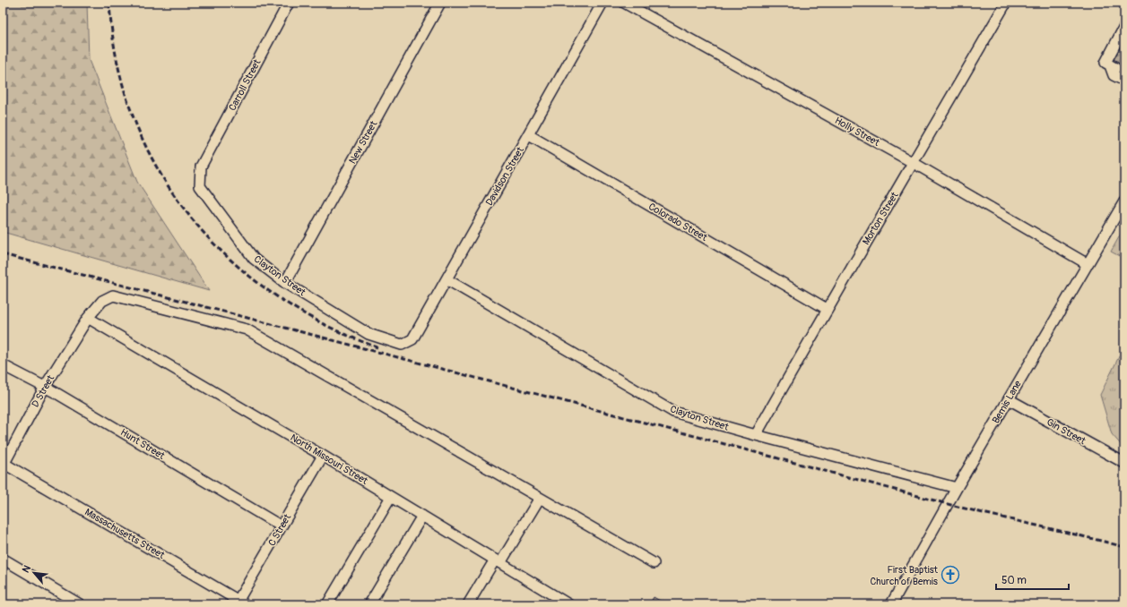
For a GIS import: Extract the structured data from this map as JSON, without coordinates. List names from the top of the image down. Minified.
{"streets":{"street":["Carroll Street","Holly Street","New Street","Davidson Street","Morton Street","Colorado Street","Clayton Street","D Street","Bemis Lane","Gin Street","Hunt Street","North Missouri Street","C Street","Massachusetts Street"]},"crossings":[["Carroll Street","Clayton Street"],["Holly Street","Morton Street"],["Holly Street","Bemis Lane"],["New Street","Clayton Street"],["Davidson Street","Colorado Street"],["Davidson Street","Clayton Street"],["Morton Street","Colorado Street"],["Morton Street","Clayton Street"],["Clayton Street","Bemis Lane"],["D Street","Hunt Street"],["D Street","North Missouri Street"],["D Street","Massachusetts Street"],["Bemis Lane","Gin Street"],["Hunt Street","C Street"],["North Missouri Street","C Street"],["C Street","Massachusetts Street"]],"places":{"church":["First Baptist Church of Bemis"]},"scale_bar":"50 m","north":"top left"}
